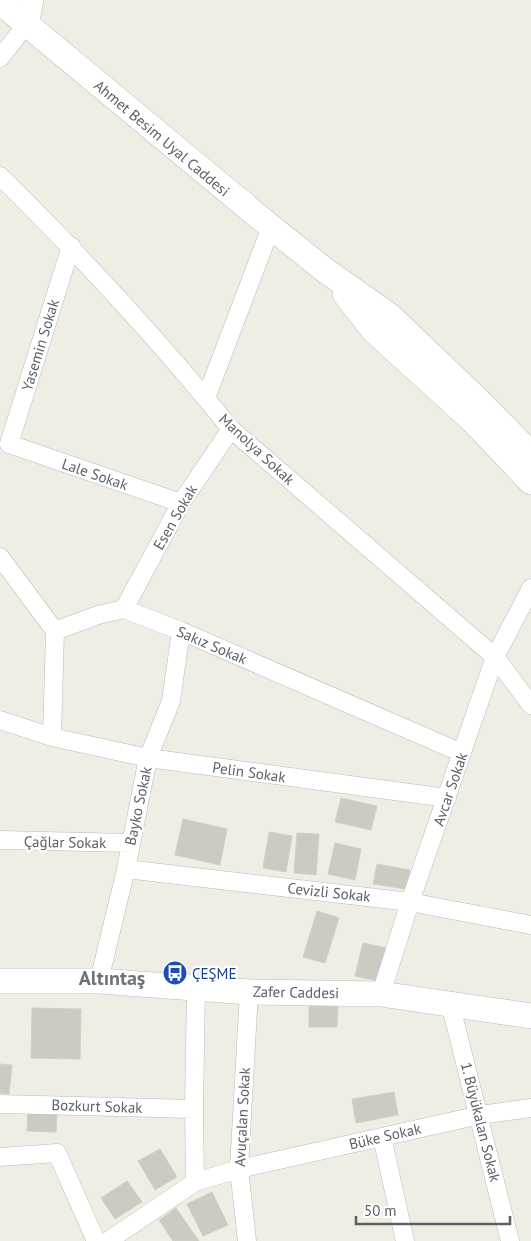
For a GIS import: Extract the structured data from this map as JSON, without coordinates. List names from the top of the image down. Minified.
{"streets":{"street":["Ahmet Besim Uyal Caddesi","Yasemin Sokak","Manolya Sokak","Lale Sokak","Esen Sokak","Sakız Sokak","Pelin Sokak","Avcar Sokak","Bayko Sokak","Çağlar Sokak","Cevizli Sokak","Zafer Caddesi","Bozkurt Sokak","Avuçalan Sokak","1. Büyükalan Sokak","Büke Sokak"]},"crossings":[["Yasemin Sokak","Manolya Sokak"],["Yasemin Sokak","Lale Sokak"],["Manolya Sokak","Esen Sokak"],["Manolya Sokak","Avcar Sokak"],["Lale Sokak","Esen Sokak"],["Esen Sokak","Sakız Sokak"],["Sakız Sokak","Avcar Sokak"],["Sakız Sokak","Bayko Sokak"],["Pelin Sokak","Avcar Sokak"],["Pelin Sokak","Bayko Sokak"],["Avcar Sokak","Cevizli Sokak"],["Avcar Sokak","Zafer Caddesi"],["Bayko Sokak","Çağlar Sokak"],["Bayko Sokak","Cevizli Sokak"],["Bayko Sokak","Zafer Caddesi"],["Zafer Caddesi","Avuçalan Sokak"],["Zafer Caddesi","1. Büyükalan Sokak"],["Avuçalan Sokak","Büke Sokak"],["1. Büyükalan Sokak","Büke Sokak"]],"districts":["Altıntaş"],"places":{"bus stop":["ÇEŞME"]},"scale_bar":"50 m"}
